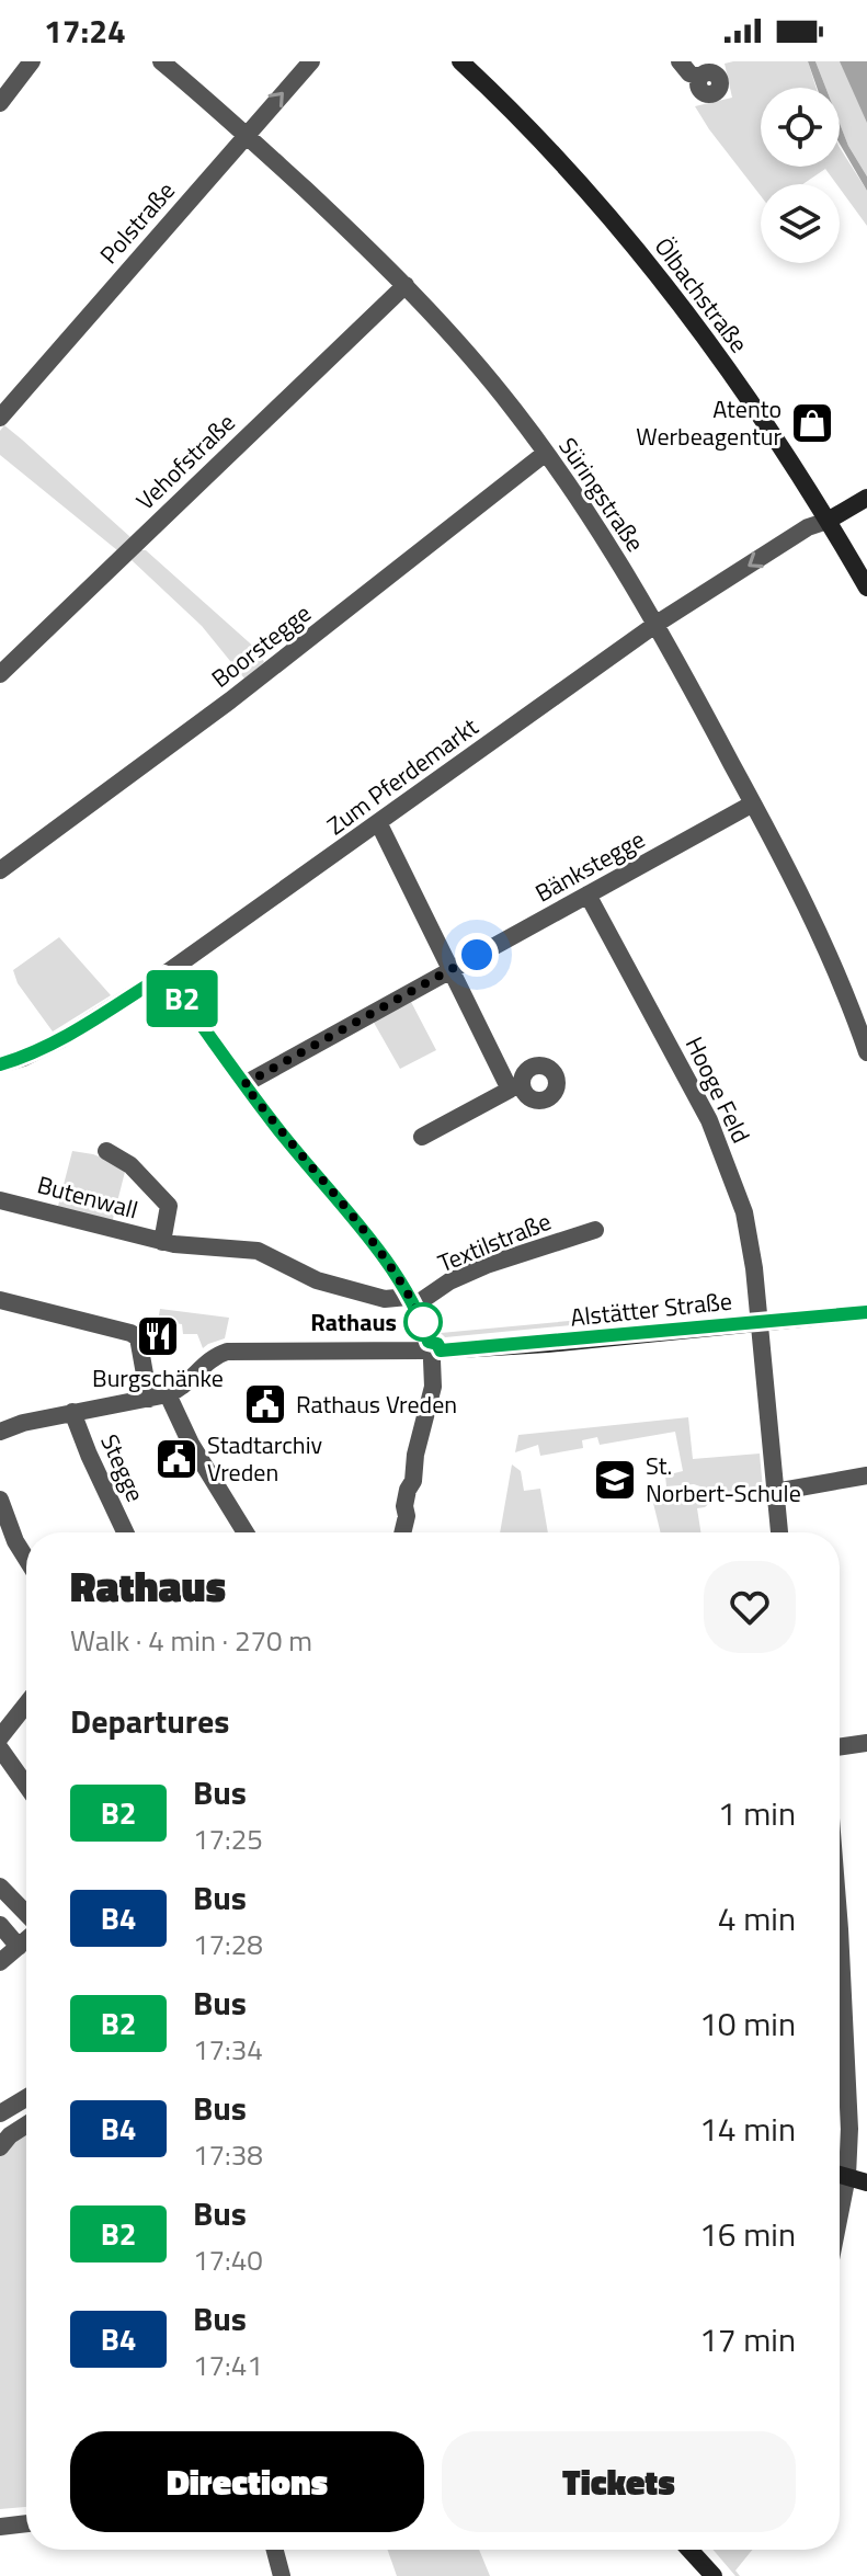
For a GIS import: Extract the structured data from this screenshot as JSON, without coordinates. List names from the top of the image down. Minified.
{"streets":{"street":["Polstraße","Ölbachstraße","Vehofstraße","Süringstraße","Boorstegge","Zum Pferdemarkt","Bänkstegge","Hooge Feld","Butenwall","Textilstraße","Alstätter Straße","Stegge"]},"crossings":[["Polstraße","Süringstraße"],["Ölbachstraße","Zum Pferdemarkt"],["Vehofstraße","Süringstraße"],["Süringstraße","Boorstegge"],["Süringstraße","Zum Pferdemarkt"],["Süringstraße","Bänkstegge"],["Bänkstegge","Hooge Feld"],["Hooge Feld","Alstätter Straße"],["Butenwall","Textilstraße"]],"places":{"shop":["Atento Werbeagentur"],"other":["Rathaus"],"restaurant":["Burgschänke"],"public building":["Rathaus Vreden","Stadtarchiv Vreden"],"school or university":["St. Norbert-Schule"]},"lines":["bus line B2"],"page":{"status":"17:24","on_map":"B2","heading":[["Rathaus","Walk · 4 min · 270 m"],"Departures"],"list":[{"mark":"B2","name":"Bus","note":"17:25","value":"1 min"},{"mark":"B4","name":"Bus","note":"17:28","value":"4 min"},{"mark":"B2","name":"Bus","note":"17:34","value":"10 min"},{"mark":"B4","name":"Bus","note":"17:38","value":"14 min"},{"mark":"B2","name":"Bus","note":"17:40","value":"16 min"},{"mark":"B4","name":"Bus","note":"17:41","value":"17 min"}],"buttons":["Directions","Tickets"]}}
